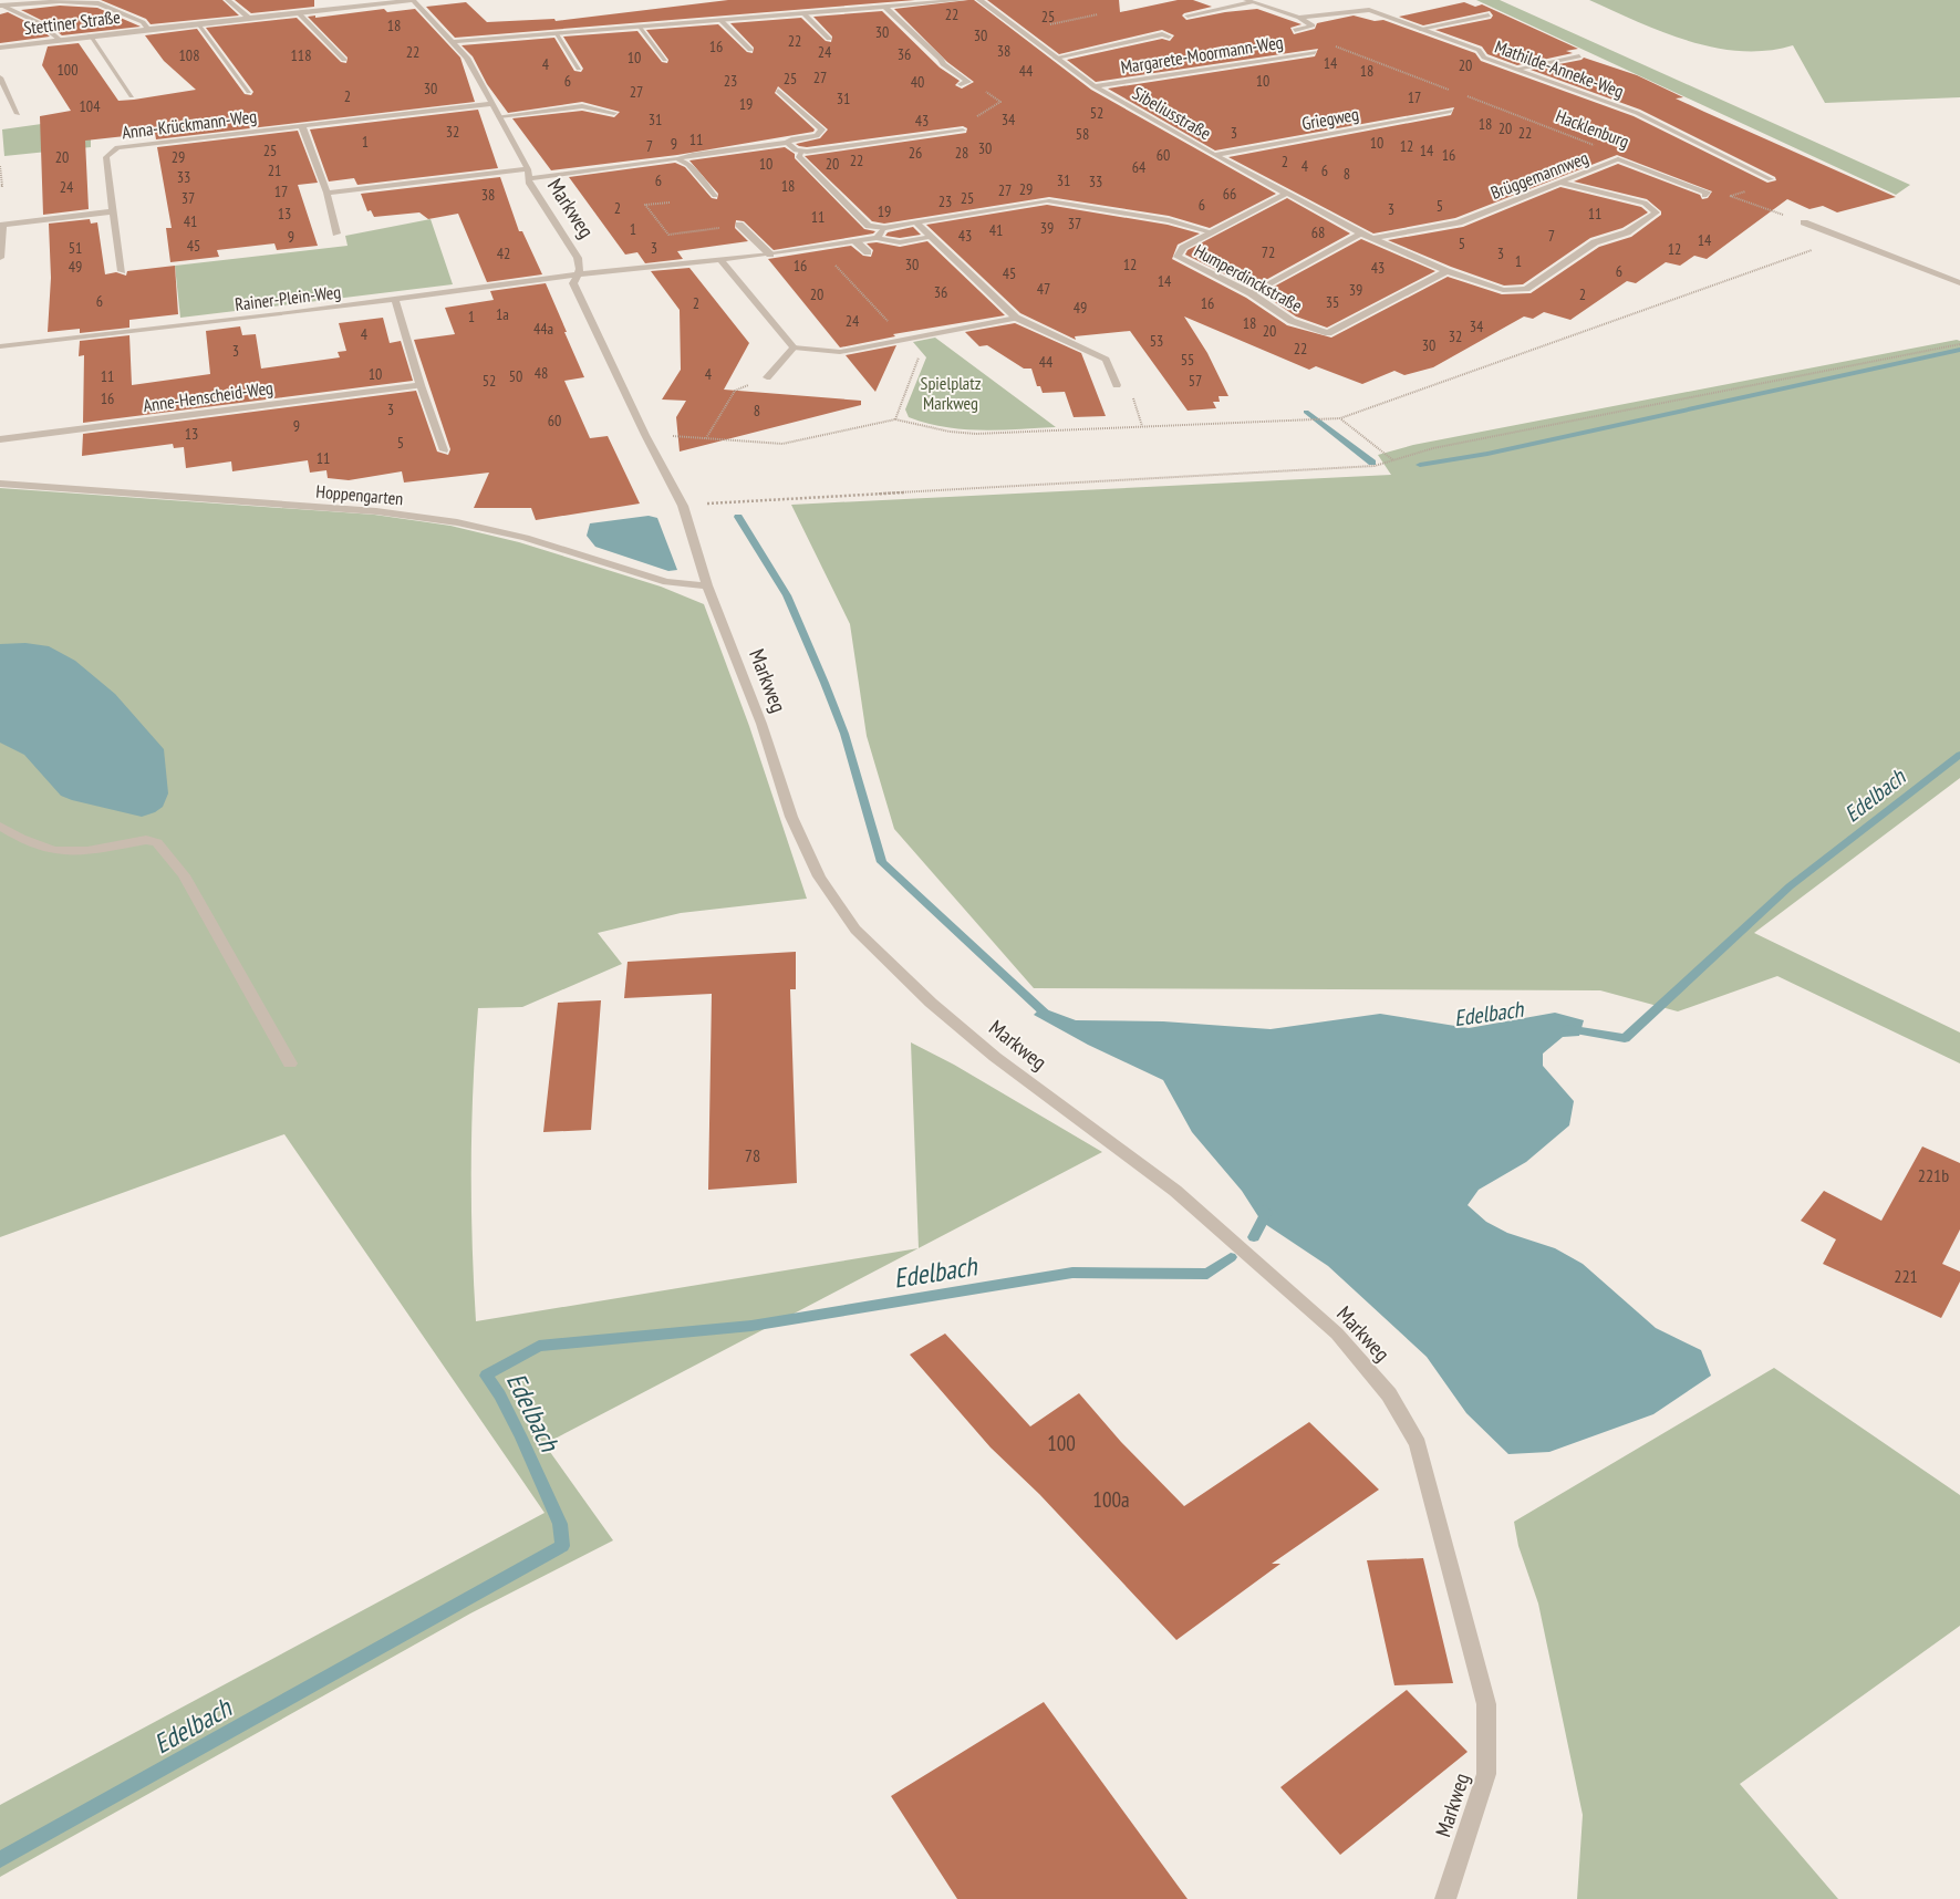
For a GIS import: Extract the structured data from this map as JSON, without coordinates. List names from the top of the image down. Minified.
{"streets":{"street":["Stettiner Straße","Margarete-Moormann-Weg","Mathilde-Anneke-Weg","Sibeliusstraße","Griegweg","Anna-Krückmann-Weg","Brüggemannweg","Markweg","Humperdinckstraße","Rainer-Plein-Weg","Anne-Henscheid-Weg","Hoppengarten"],"path":["Hacklenburg"]},"crossings":[["Stettiner Straße","Markweg"],["Margarete-Moormann-Weg","Sibeliusstraße"],["Sibeliusstraße","Griegweg"],["Sibeliusstraße","Brüggemannweg"],["Sibeliusstraße","Humperdinckstraße"],["Anna-Krückmann-Weg","Markweg"],["Markweg","Rainer-Plein-Weg"],["Markweg","Hoppengarten"]],"water":["Edelbach"],"parks":["Spielplatz Markweg"],"house_numbers":["22","25","18","30","30","22","16","38","22","24","36","108","118","10","14","4","20","100","44","18","27","25","6","23","10","40","30","27","2","17","31","19","104","52","31","34","43","18","20","32","3","22","58","11","1","10","9","7","12","30","25","14","26","28","60","16","20","29","22","2","10","20","4","64","21","6","8","33","6","31","33","18","24","29","27","17","66","38","37","25","23","6","5","2","3","19","13","11","11","41","37","39","1","41","68","43","7","9","14","5","45","51","3","12","72","42","3","1","30","12","16","49","43","6","45","14","47","39","36","20","2","6","35","2","16","49","1a","1","24","18","34","44a","20","4","32","53","30","22","3","55","44","48","10","4","11","50","52","57","16","3","8","60","9","13","5","11","78","221b","221","100","100a"]}
